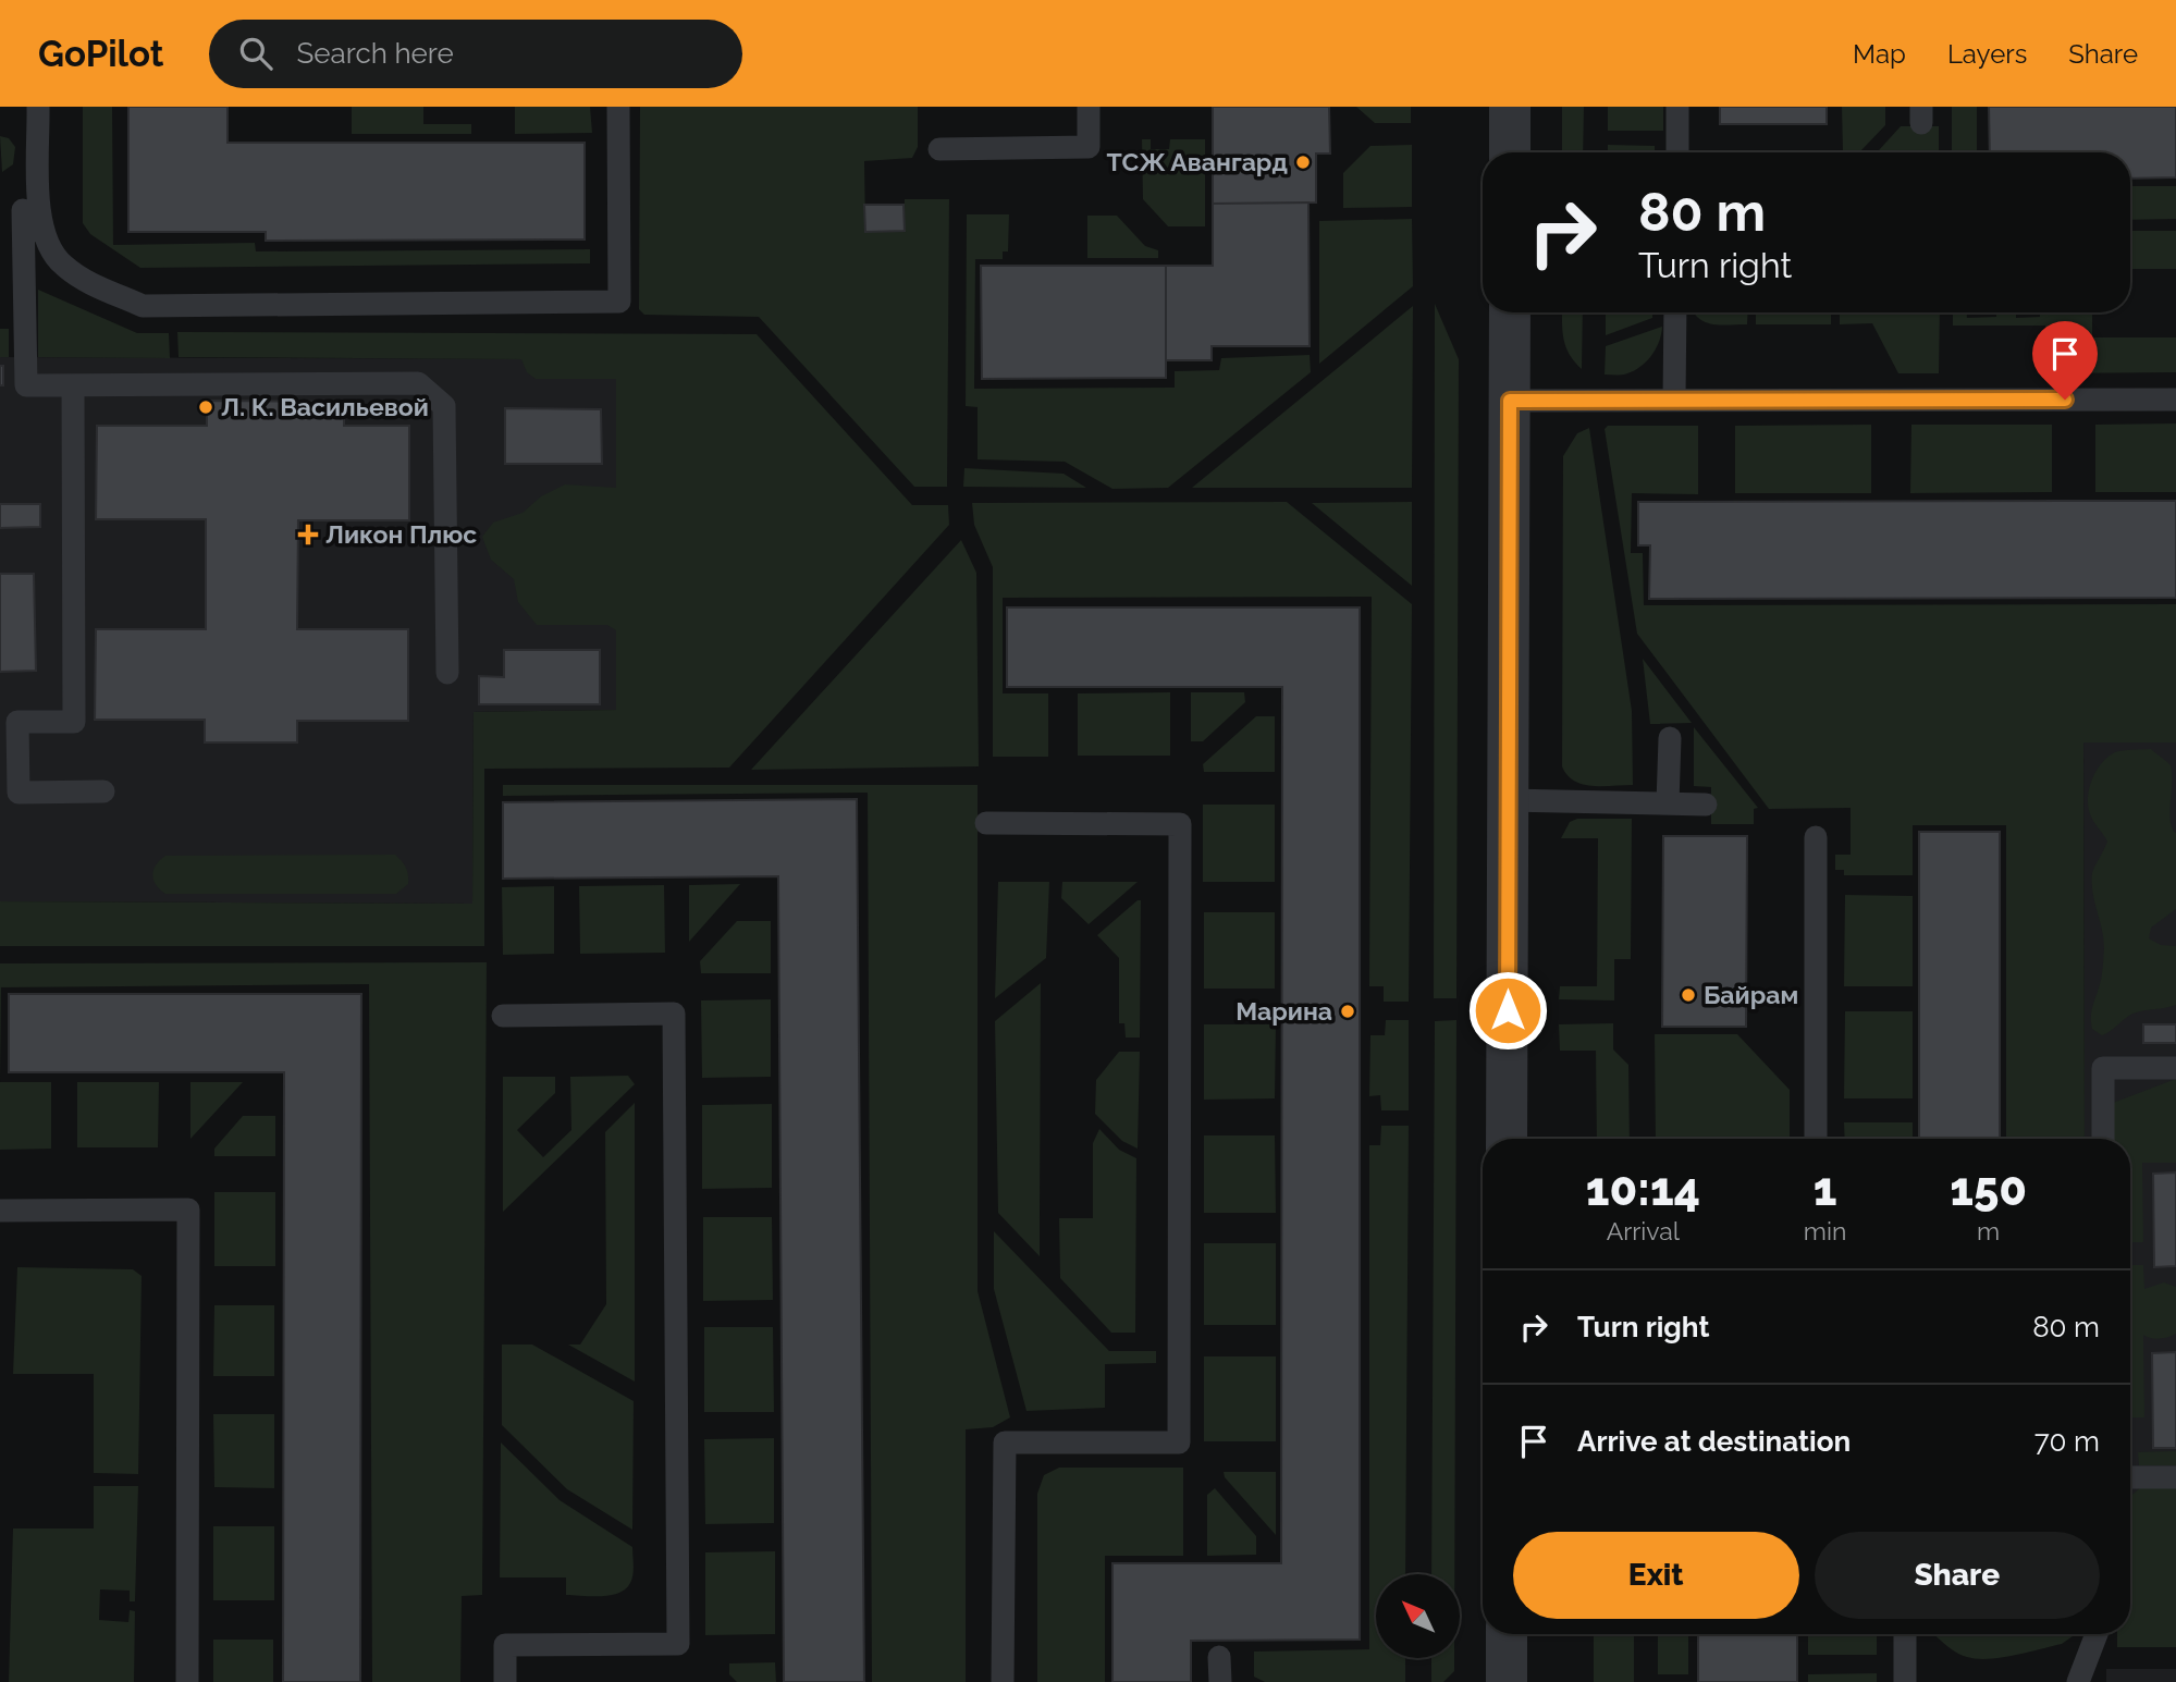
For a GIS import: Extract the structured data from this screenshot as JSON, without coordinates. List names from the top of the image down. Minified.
{"places":{"other":["ТСЖ Авангард","Л. К. Васильевой","Байрам","Марина"],"health":["Ликон Плюс"]},"north":"top left","page":{"header":"GoPilot","search":"Search here","nav":["Map","Layers","Share"],"turn":["80 m","Turn right"],"eta":["10:14","Arrival","1","min","150","m"],"list":[{"name":"Turn right","value":"80 m"},{"name":"Arrive at destination","value":"70 m"}],"buttons":["Exit","Share"]}}
